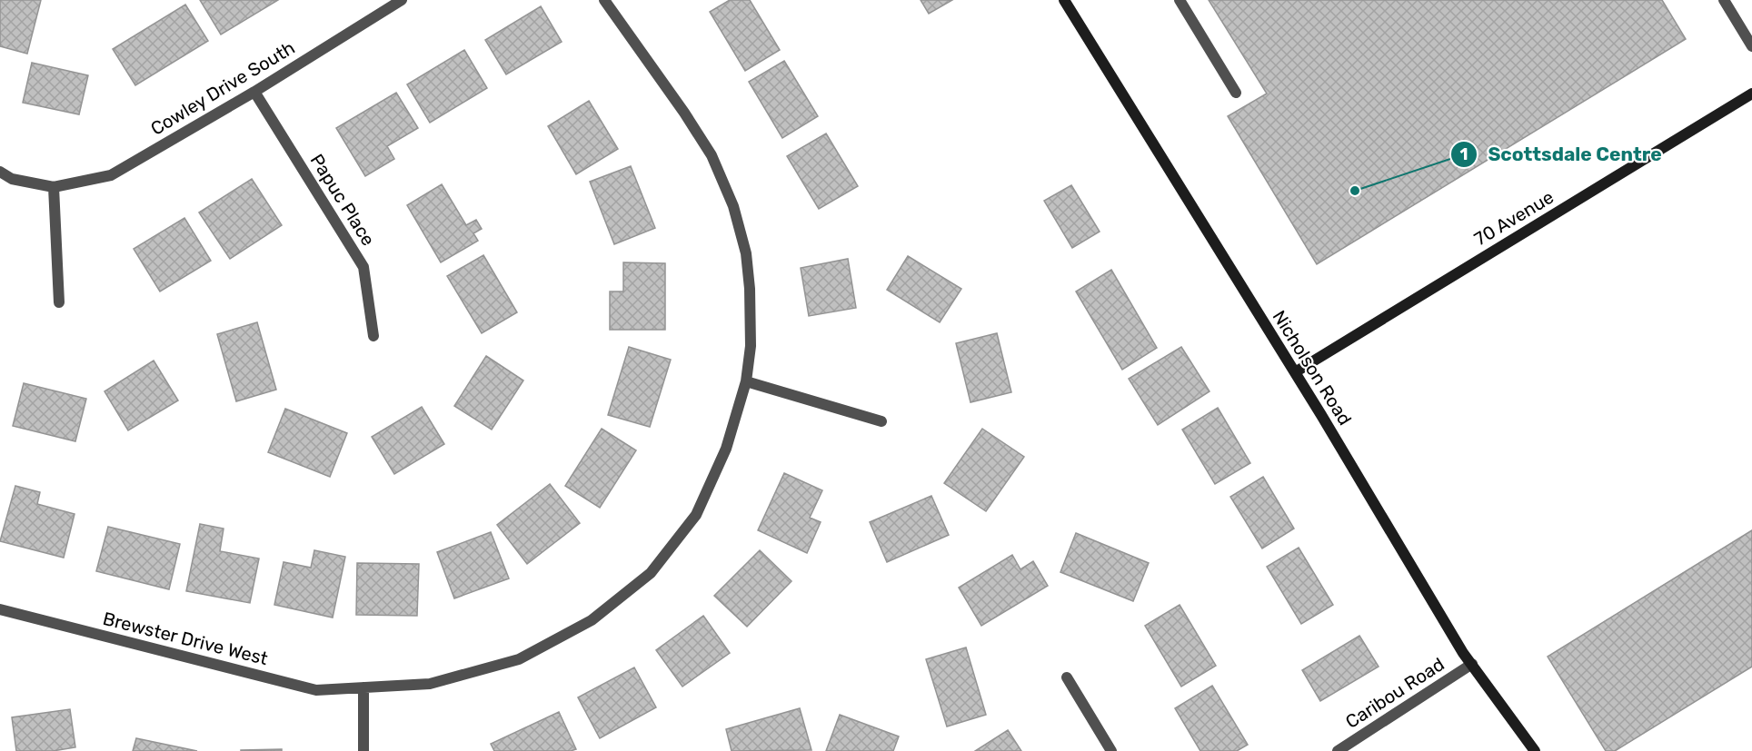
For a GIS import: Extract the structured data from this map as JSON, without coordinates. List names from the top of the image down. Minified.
{"streets":{"street":["Cowley Drive South","Papuc Place","70 Avenue","Nicholson Road","Brewster Drive West","Caribou Road"]},"crossings":[["Cowley Drive South","Papuc Place"],["70 Avenue","Nicholson Road"],["Nicholson Road","Caribou Road"]],"places":["Scottsdale Centre"]}
